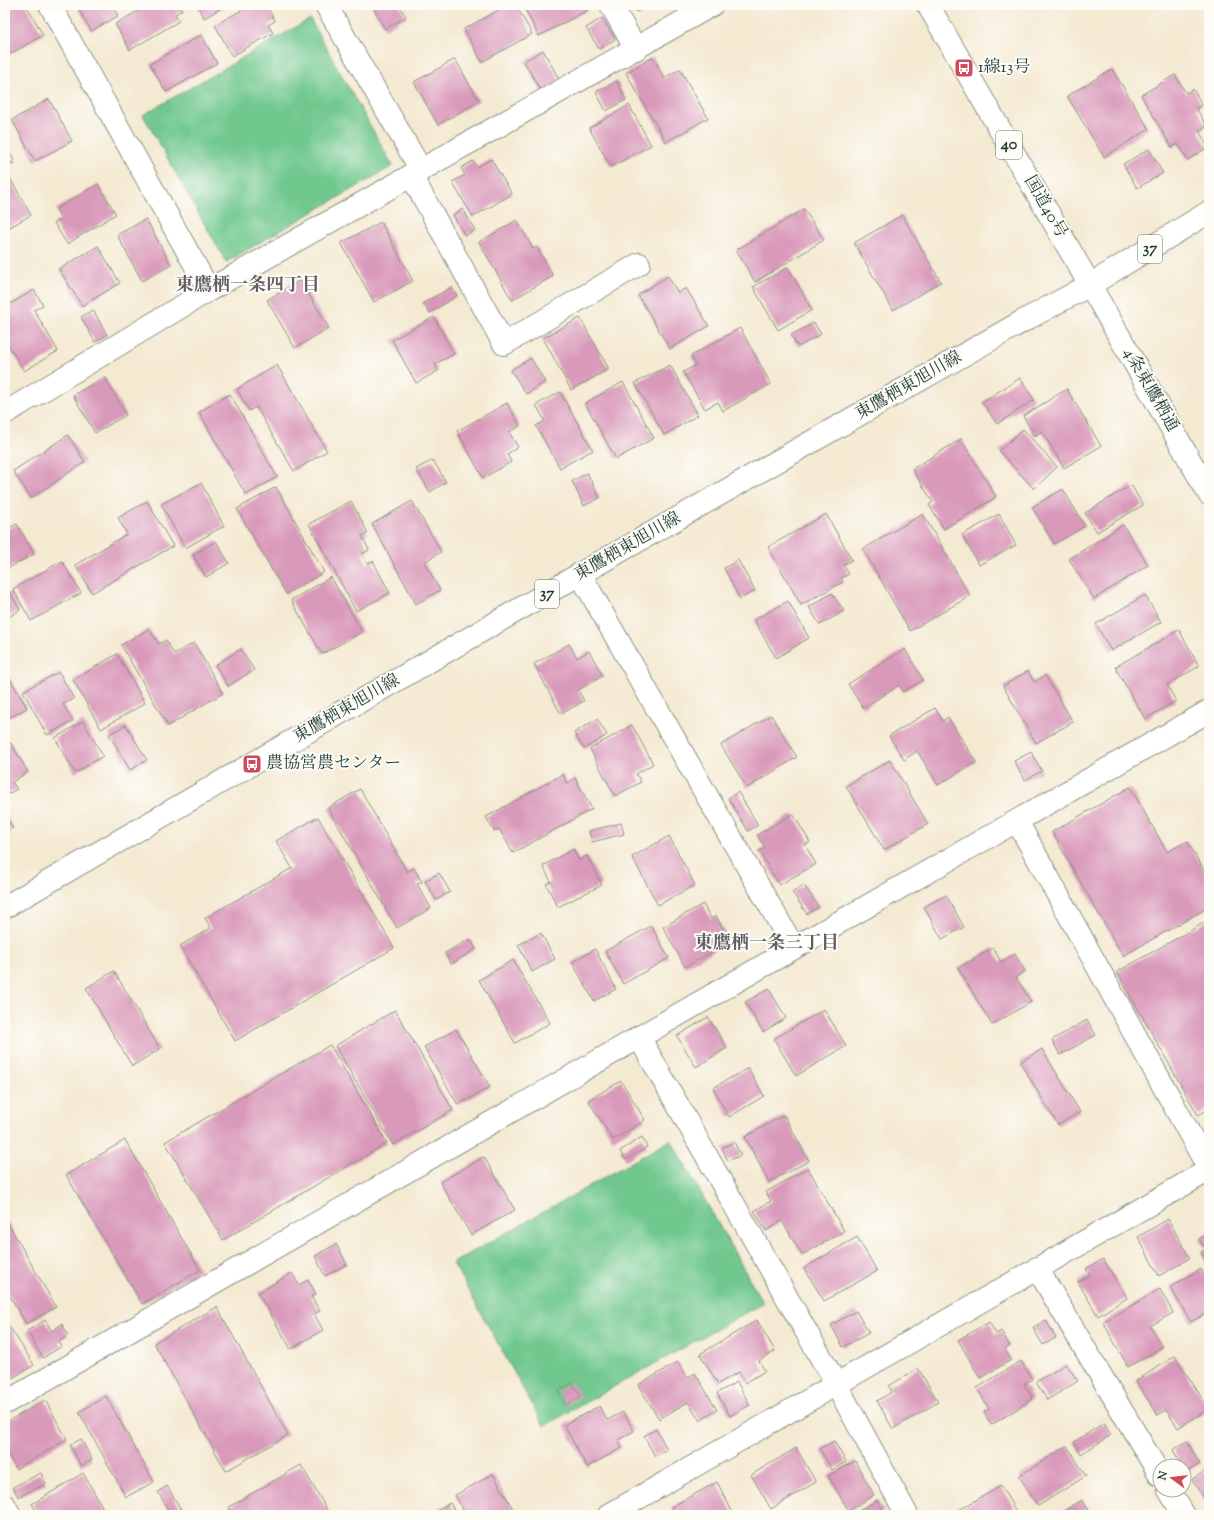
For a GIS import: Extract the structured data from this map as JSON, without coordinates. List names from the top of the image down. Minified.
{"streets":{"main road":["40","国道40号","37","東鷹栖東旭川線","4条東鷹栖通"]},"crossings":[["国道40号","東鷹栖東旭川線"],["国道40号","4条東鷹栖通"],["東鷹栖東旭川線","4条東鷹栖通"]],"districts":["東鷹栖一条四丁目","東鷹栖一条三丁目"],"places":{"bus stop":["1線13号","農協営農センター"]},"north":"left"}
